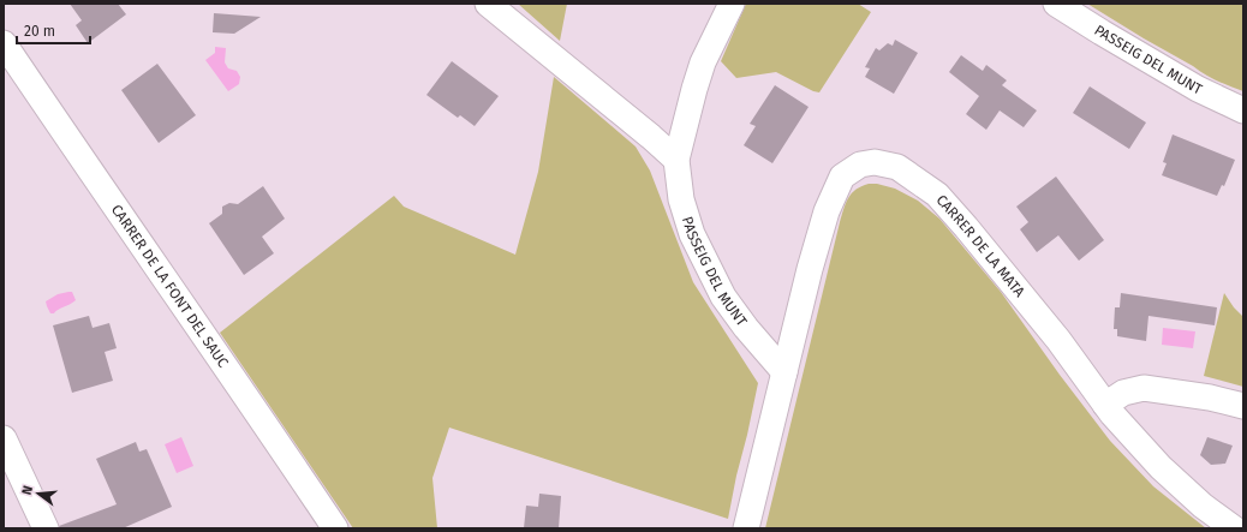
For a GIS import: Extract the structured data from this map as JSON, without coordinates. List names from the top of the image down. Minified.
{"streets":{"street":["PASSEIG DEL MUNT","CARRER DE LA MATA","CARRER DE LA FONT DEL SAUC"]},"crossings":[["PASSEIG DEL MUNT","CARRER DE LA MATA"]],"scale_bar":"20 m","north":"left"}
